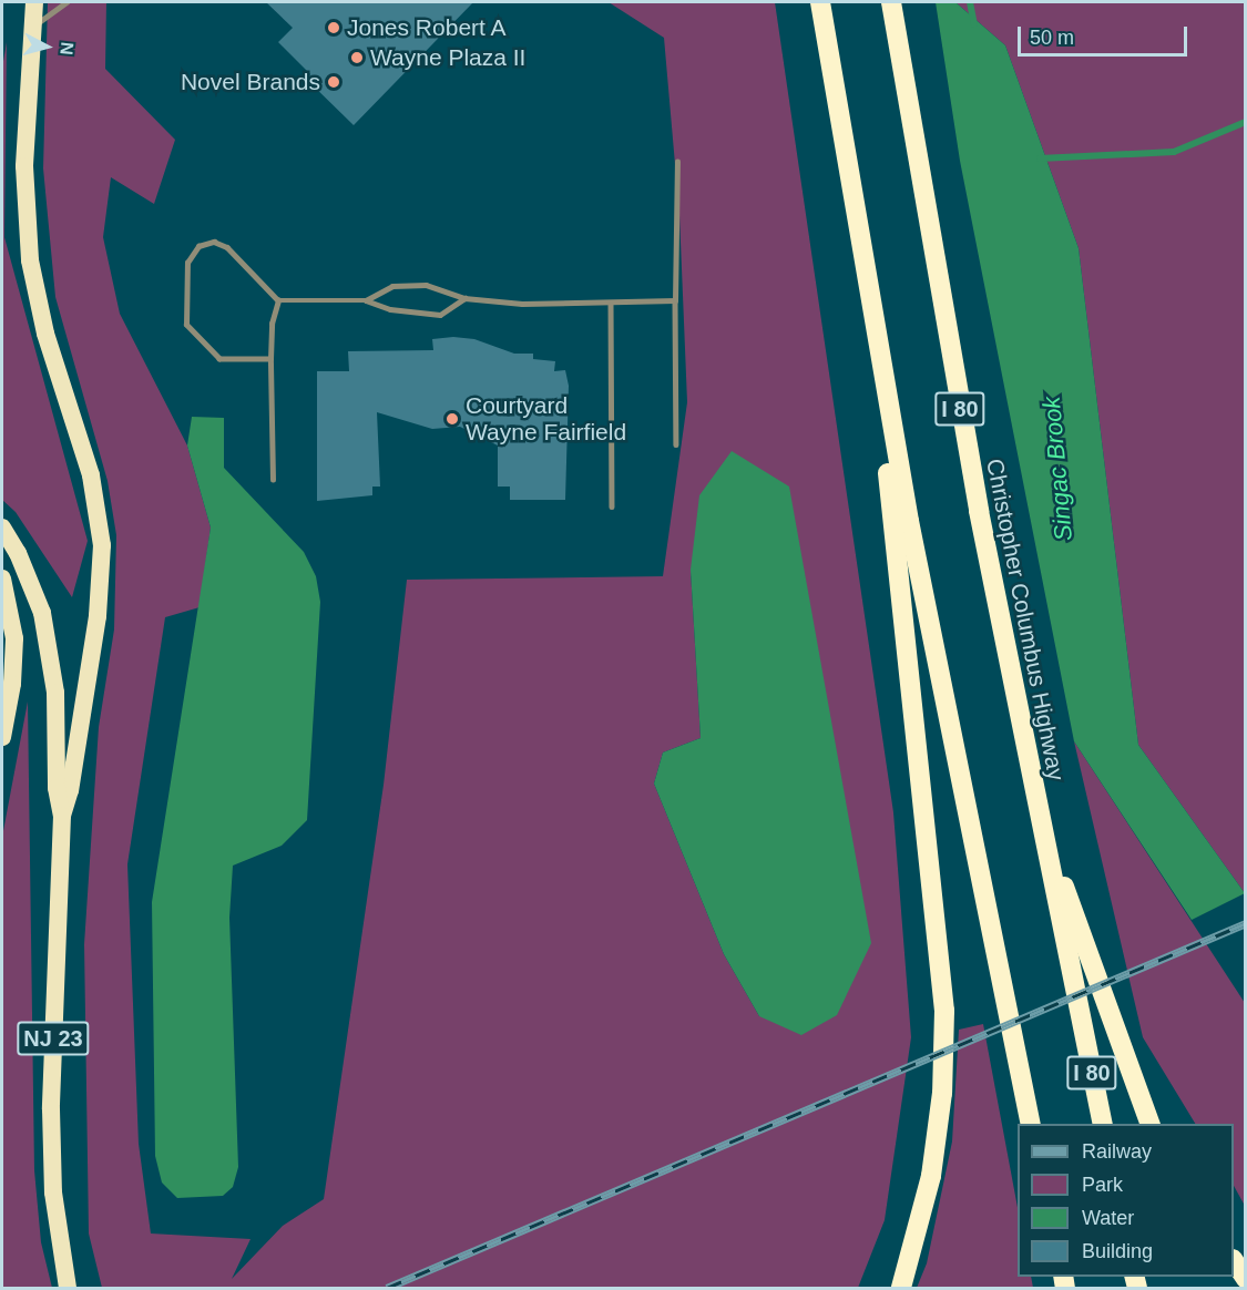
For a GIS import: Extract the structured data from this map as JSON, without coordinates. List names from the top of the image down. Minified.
{"streets":{"highway":["I 80","Christopher Columbus Highway","NJ 23"]},"water":["Singac Brook"],"places":["Jones Robert A","Wayne Plaza II","Novel Brands","Courtyard Wayne Fairfield"],"legend":["Railway","Park","Water","Building"],"scale_bar":"50 m","north":"right"}
